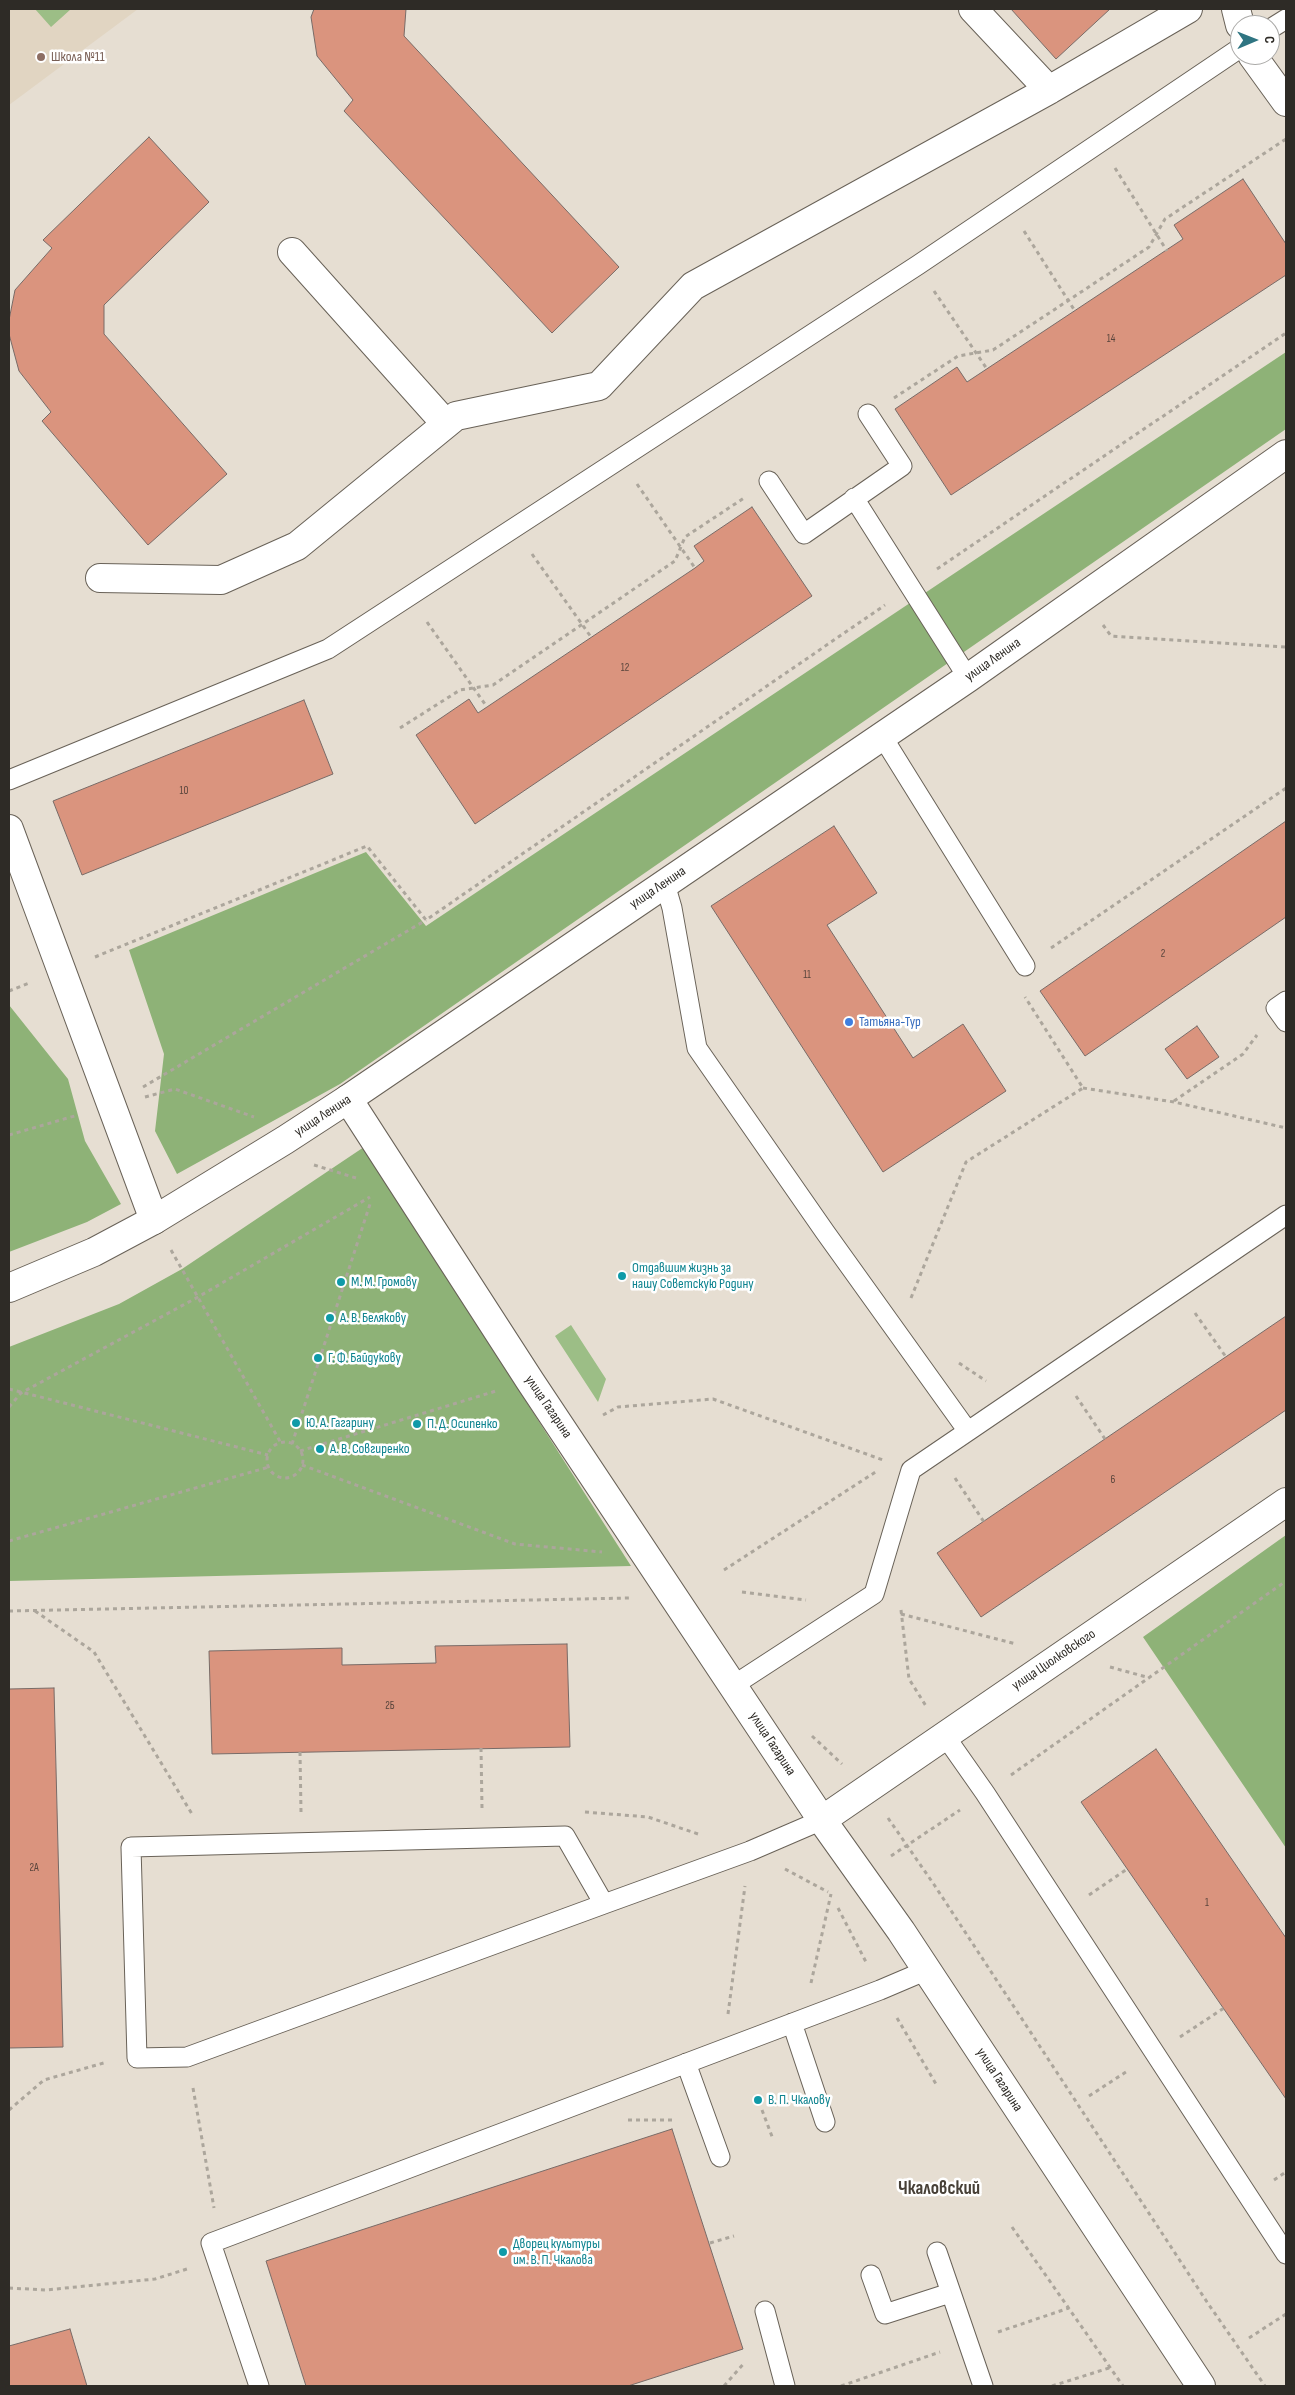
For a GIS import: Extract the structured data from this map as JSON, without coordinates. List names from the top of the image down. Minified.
{"streets":{"street":["улица Ленина","улица Гагарина","улица Циолковского"]},"crossings":[["улица Ленина","улица Гагарина"],["улица Гагарина","улица Циолковского"]],"districts":["Чкаловский"],"places":["Школа №11","Татьяна-Тур","Отдавшим жизнь за нашу Советскую Родину","М. М. Громову","А. В. Белякову","Г. Ф. Байдукову","Ю. А. Гагарину","П. Д. Осипенко","А. В. Совгиренко","В. П. Чкалову","Дворец культуры им. В. П. Чкалова"],"house_numbers":["14","12","10","2","11","6","2Б","2А","1"],"north":"right"}
